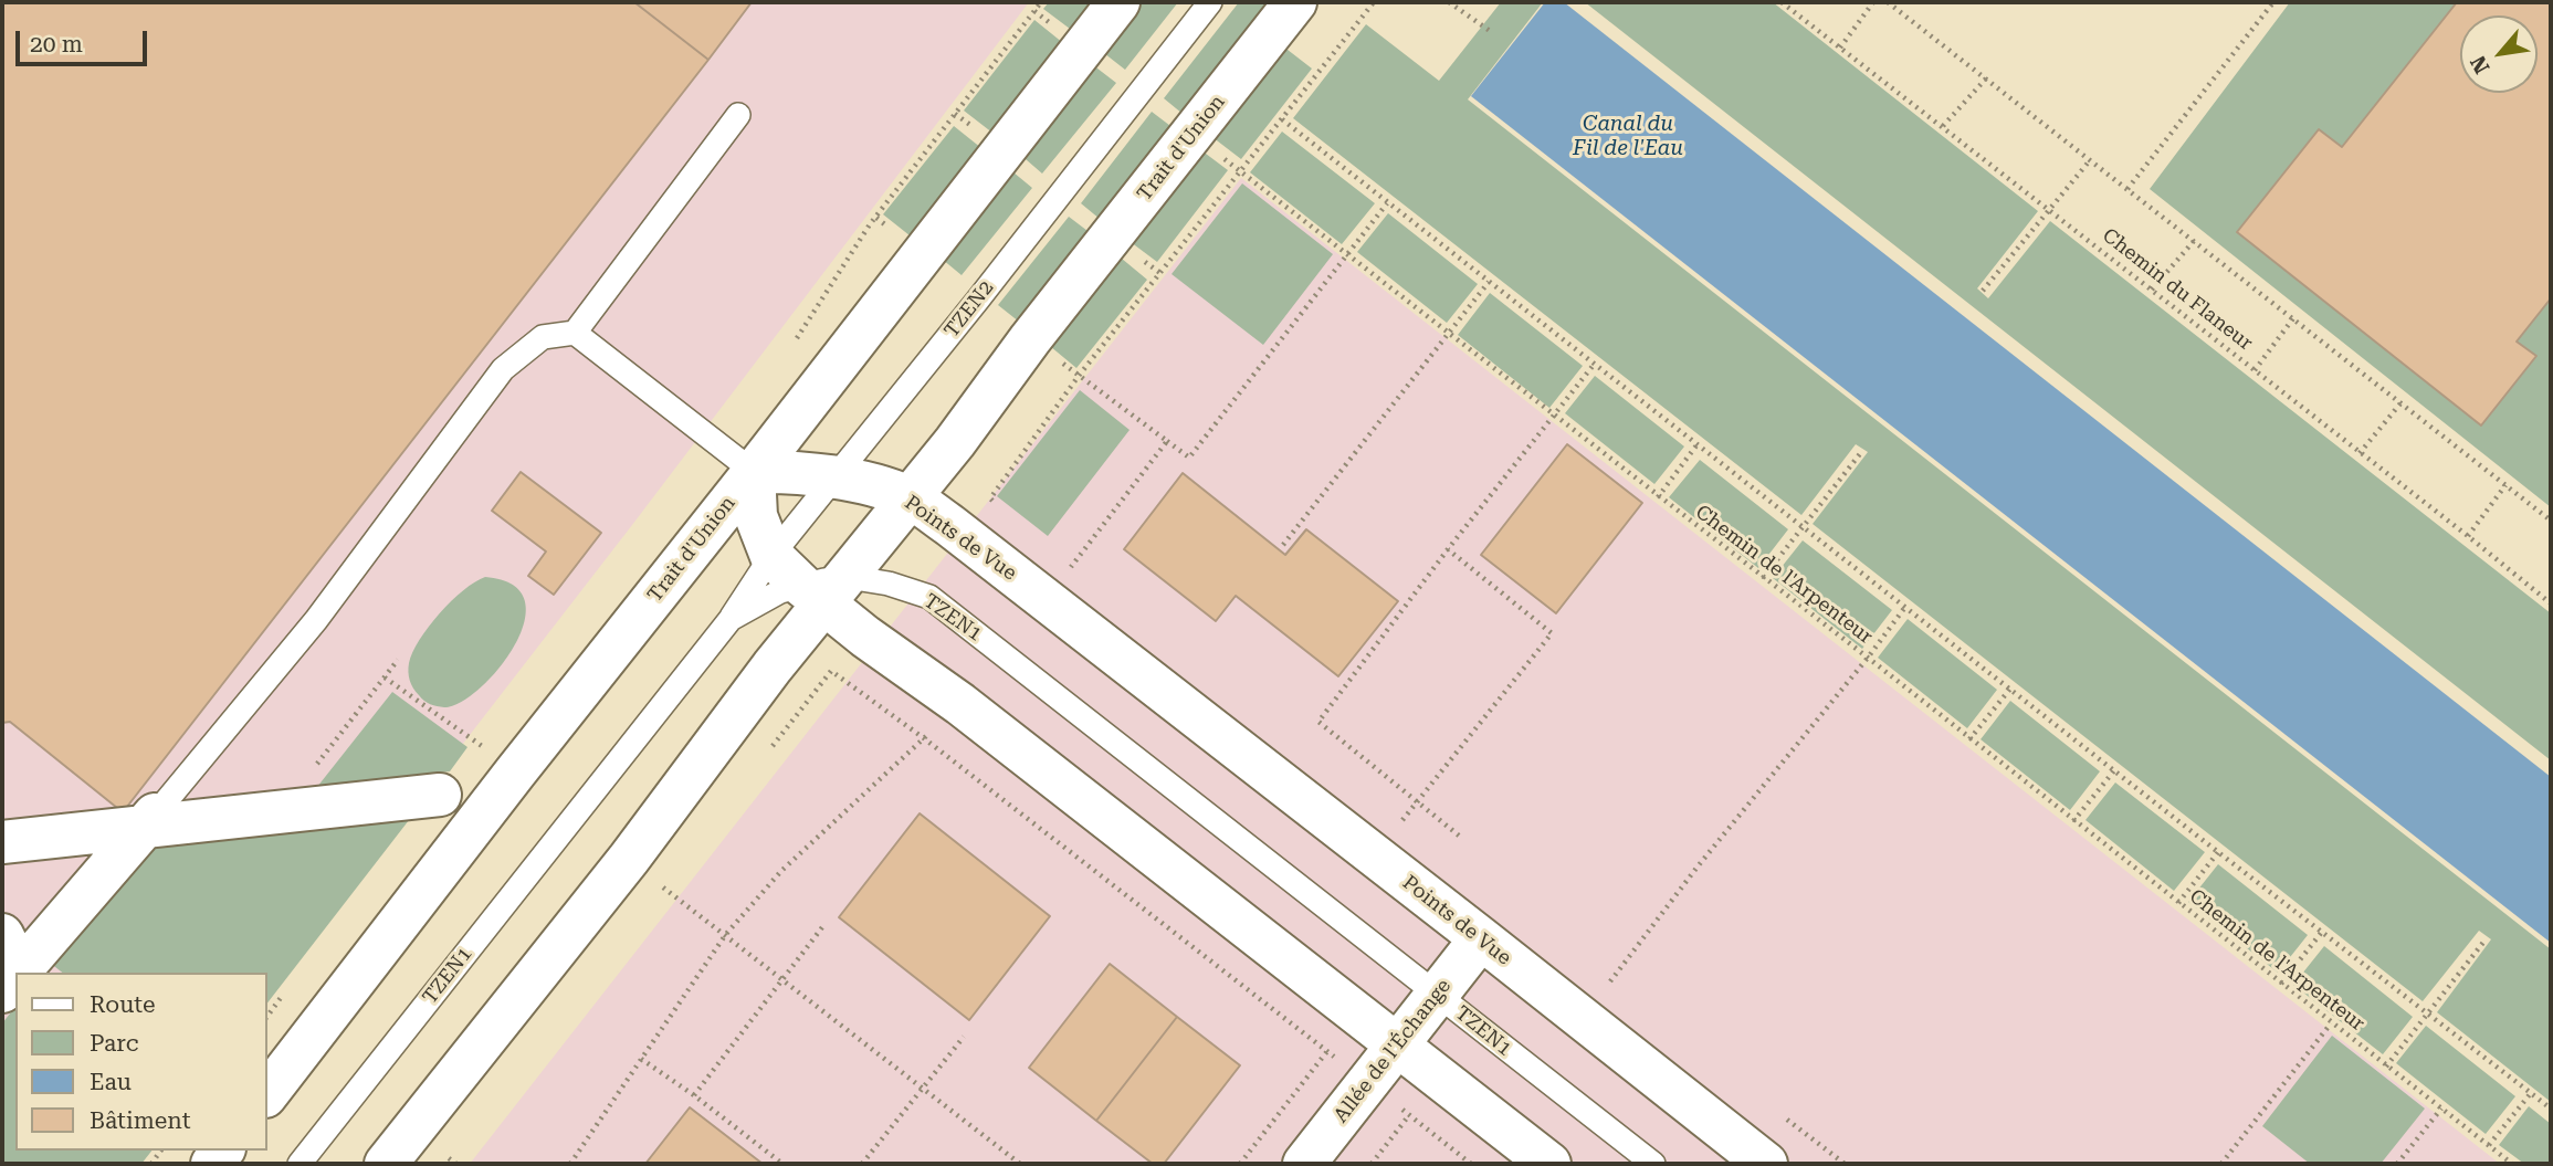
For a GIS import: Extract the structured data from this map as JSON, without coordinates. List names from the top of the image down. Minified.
{"streets":{"street":["Trait d'Union","Points de Vue","Allée de l'Échange"],"lane":["TZEN2","TZEN1"],"path":["Chemin du Flaneur","Chemin de l'Arpenteur"]},"crossings":[["Trait d'Union","Points de Vue"],["Trait d'Union","Chemin de l'Arpenteur"],["Trait d'Union","TZEN1"],["TZEN2","Points de Vue"],["TZEN2","TZEN1"],["Points de Vue","Allée de l'Échange"],["TZEN1","Allée de l'Échange"]],"water":["Canal du Fil de l'Eau"],"legend":["Route","Parc","Eau","Bâtiment"],"scale_bar":"20 m","north":"bottom left"}
